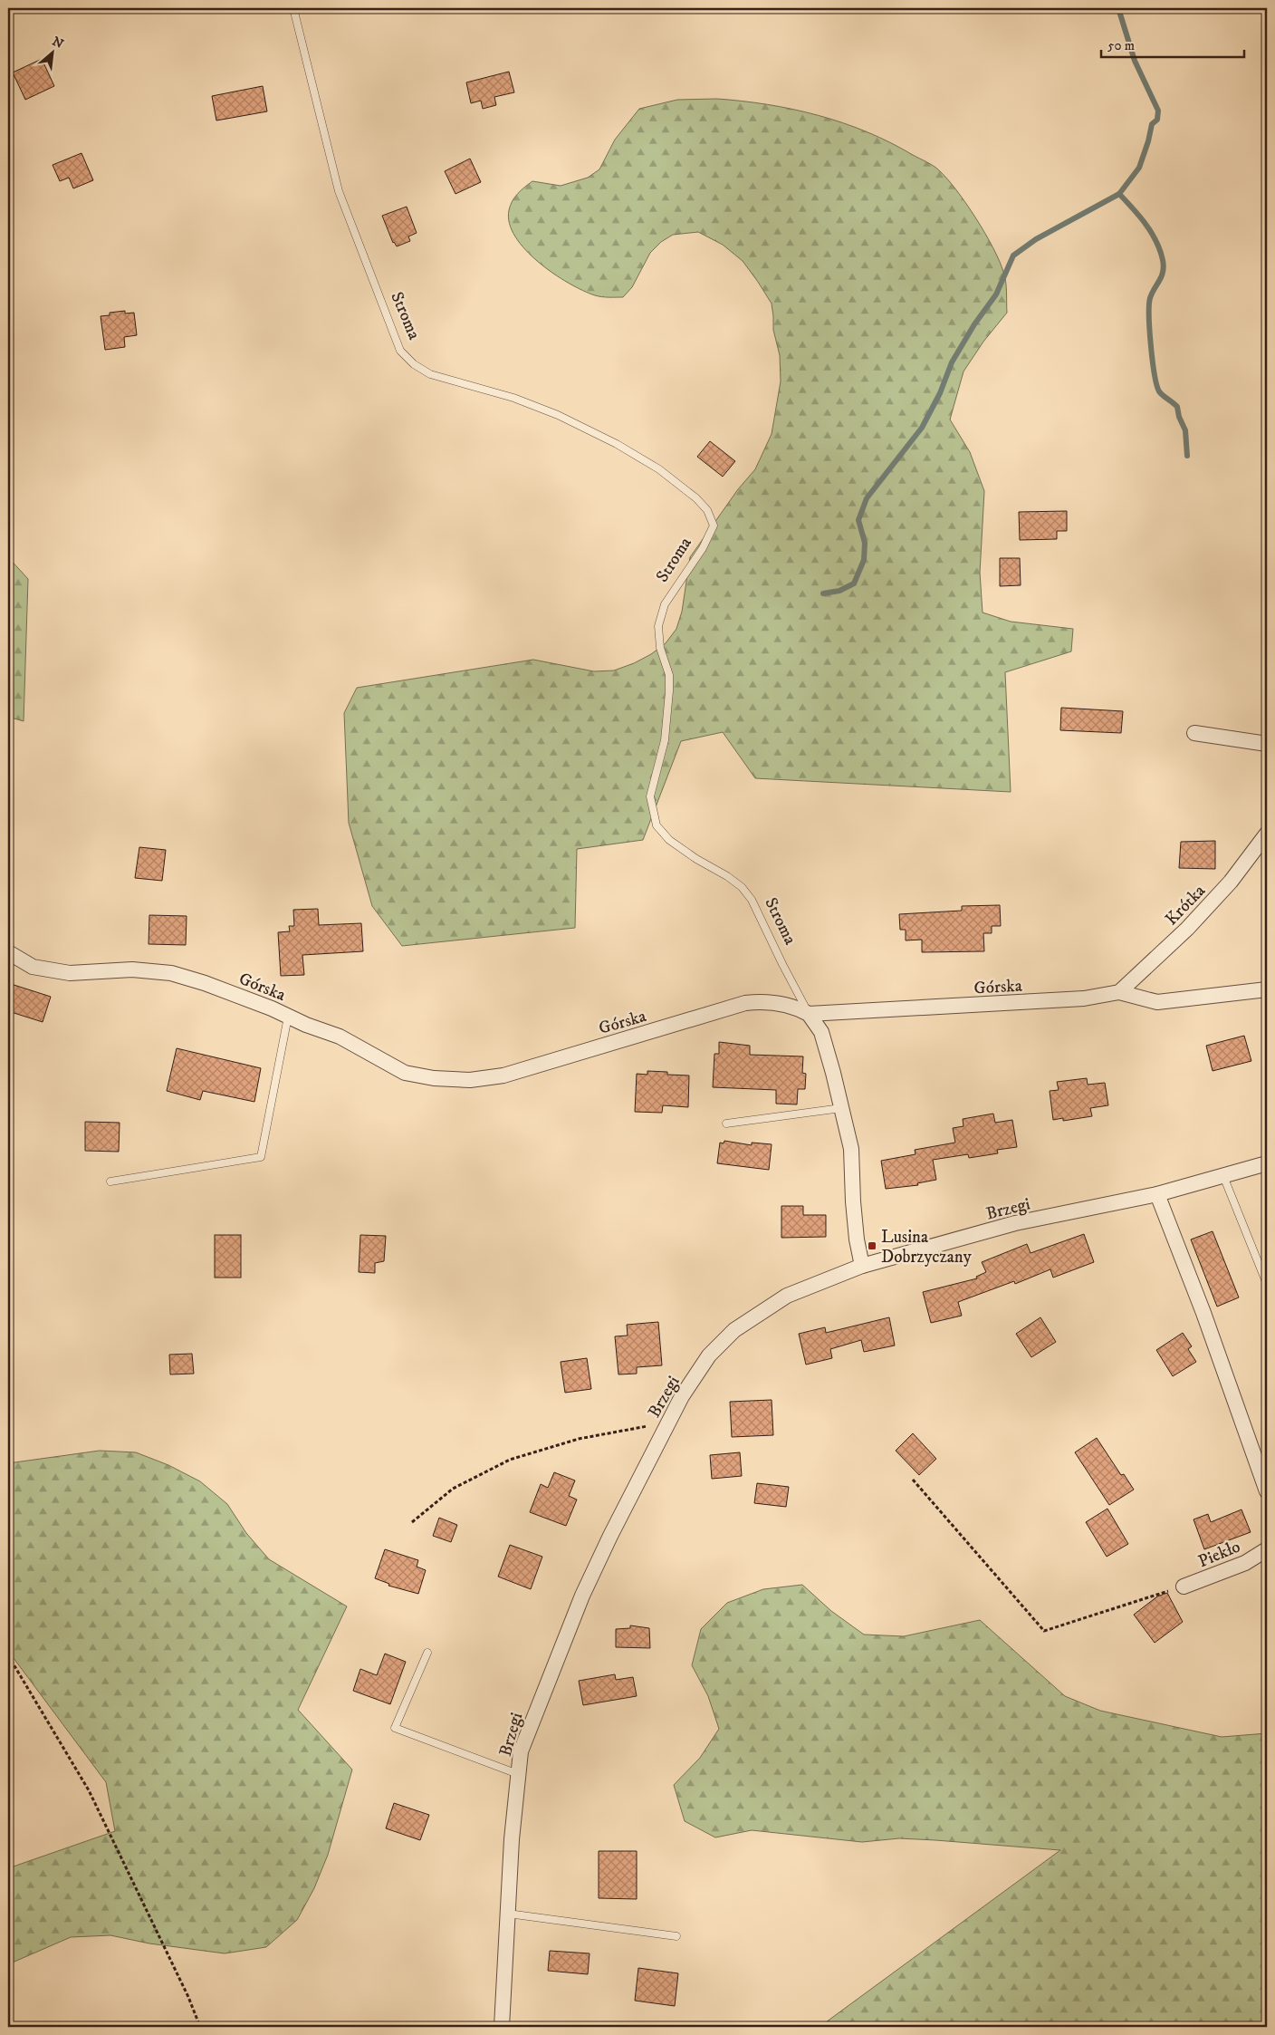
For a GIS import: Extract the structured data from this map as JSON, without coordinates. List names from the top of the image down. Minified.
{"streets":{"street":["Stroma","Krótka","Górska","Brzegi","Piekło"]},"crossings":[["Stroma","Górska"],["Stroma","Brzegi"],["Krótka","Górska"]],"places":{"transit":["Lusina Dobrzyczany"]},"scale_bar":"50 m","north":"top right"}
